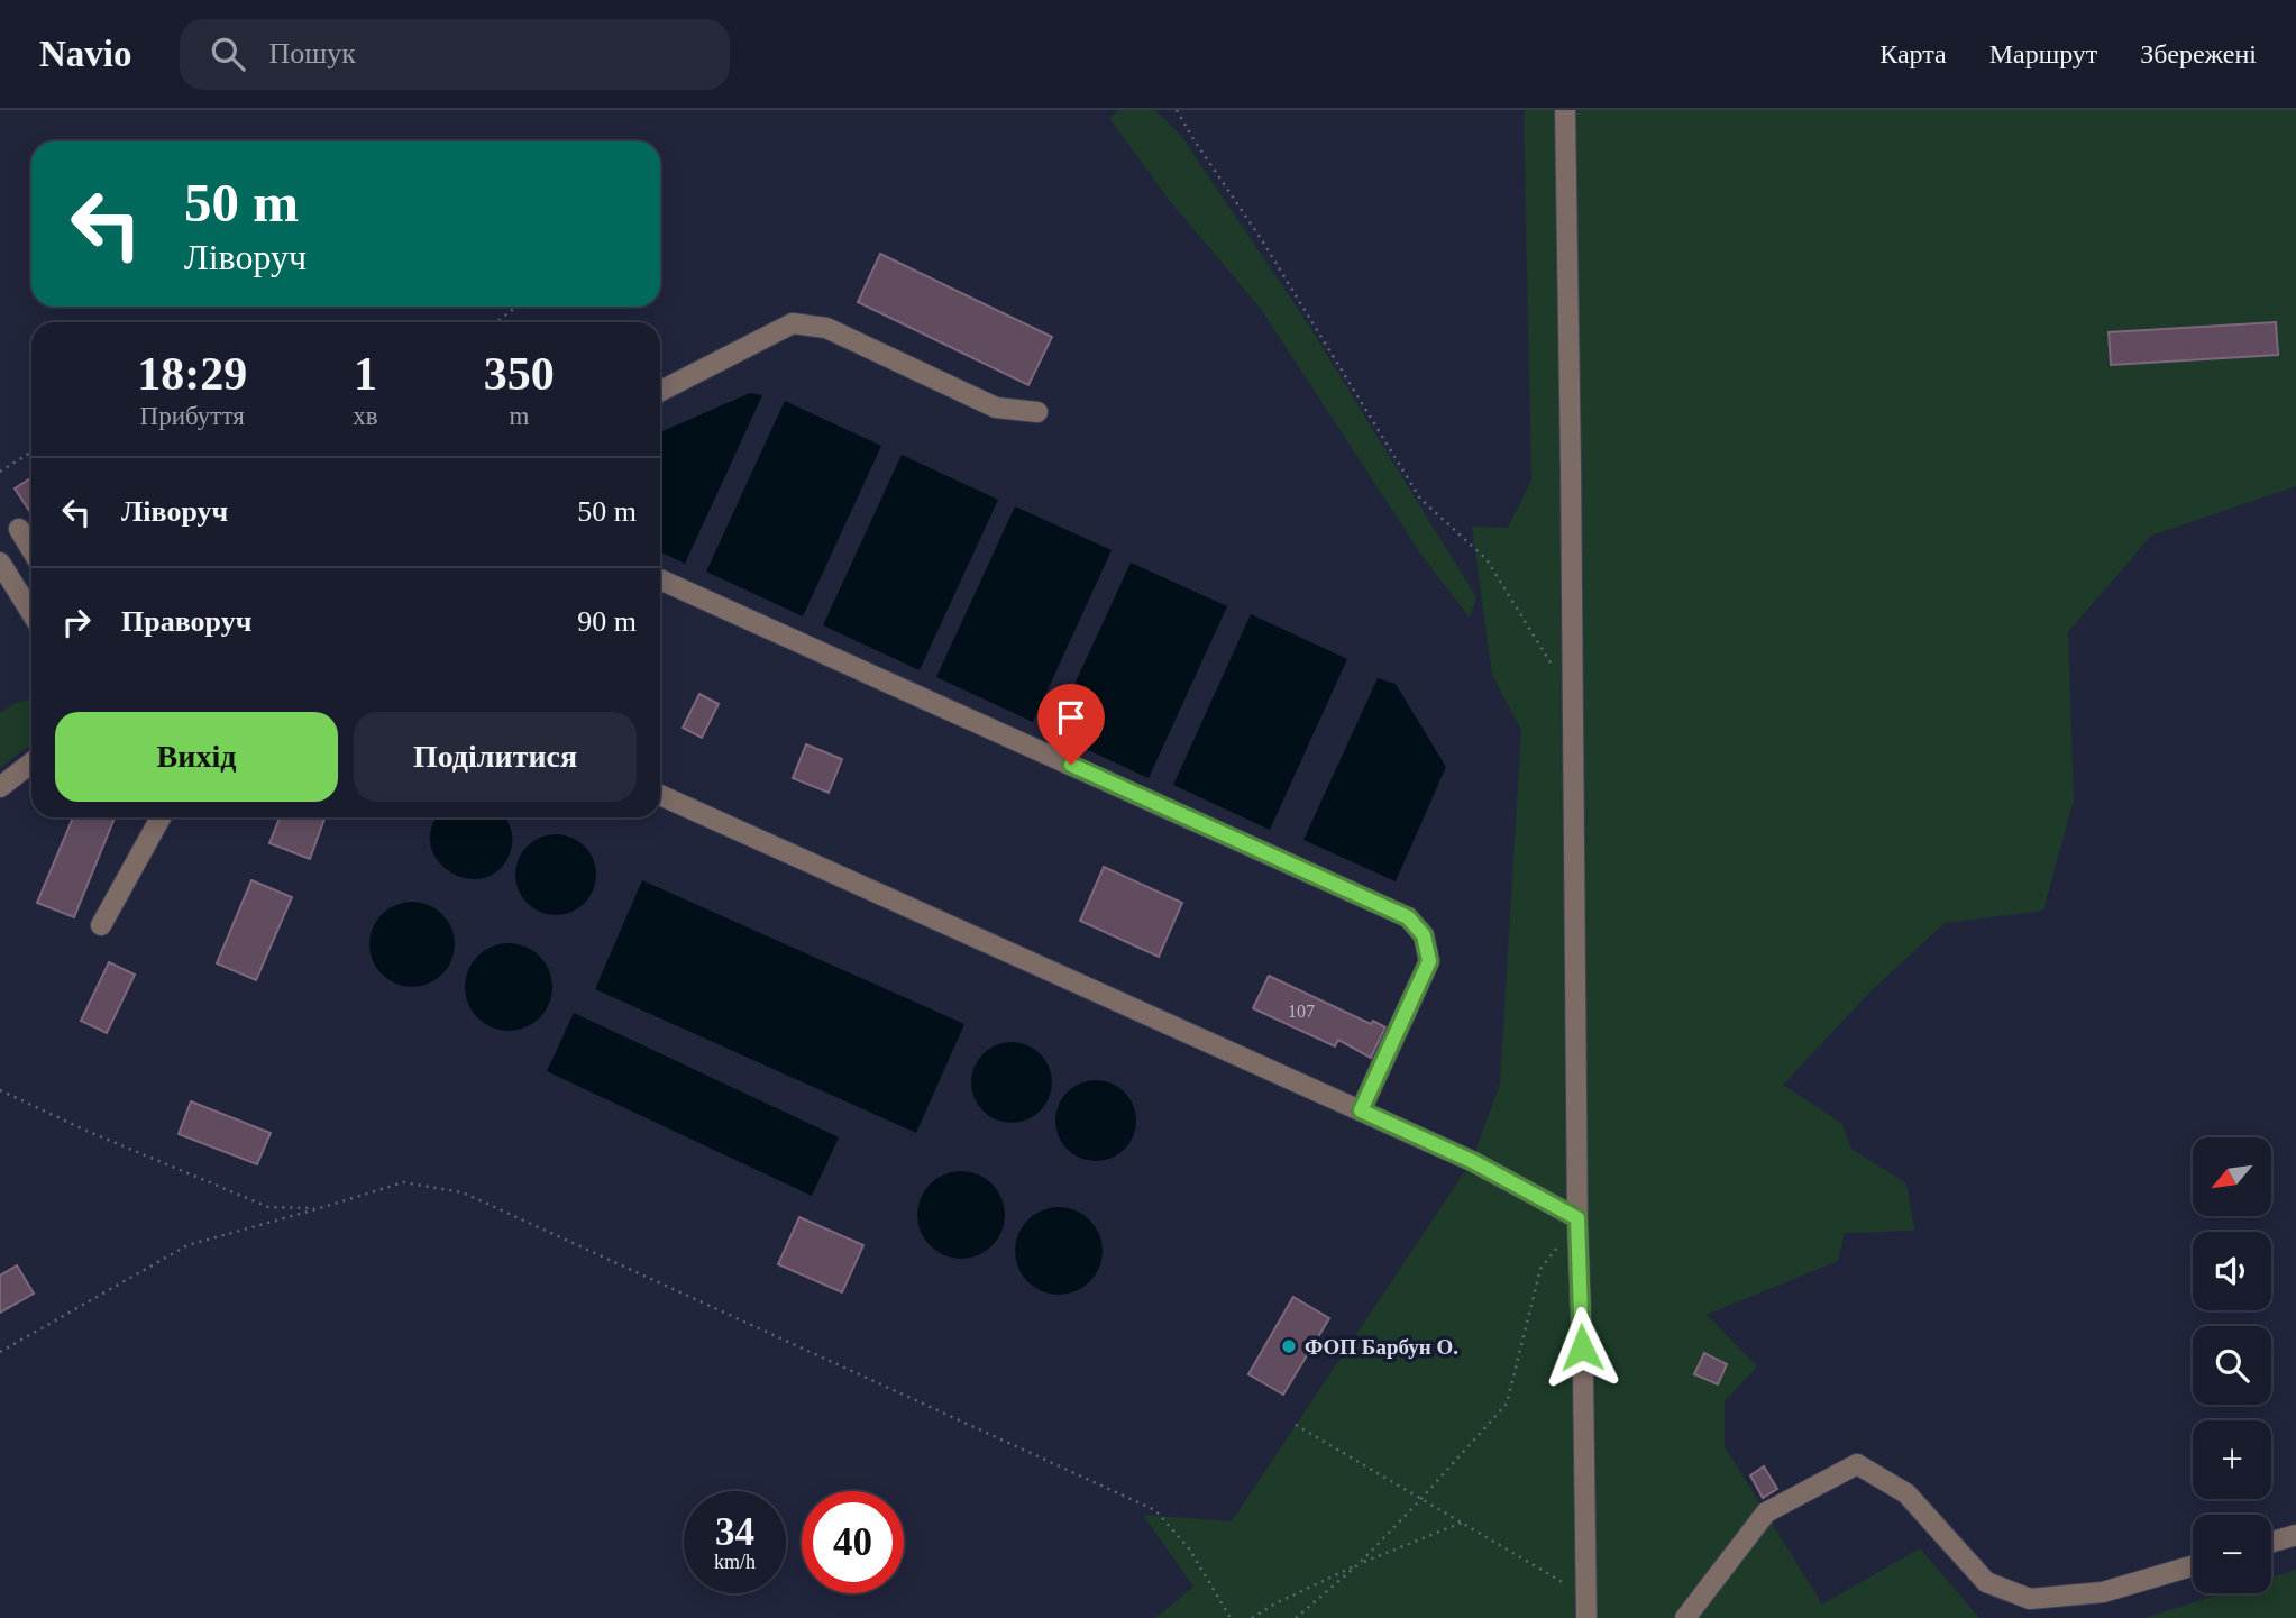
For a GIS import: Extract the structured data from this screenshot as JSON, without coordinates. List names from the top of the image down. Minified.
{"places":["ФОП Барбун О."],"house_numbers":["107"],"north":"bottom left","page":{"header":"Navio","search":"Пошук","nav":["Карта","Маршрут","Збережені"],"turn":["50 m","Ліворуч"],"eta":["18:29","Прибуття","1","хв","350","m"],"list":[{"name":"Ліворуч","value":"50 m"},{"name":"Праворуч","value":"90 m"}],"buttons":["Вихід","Поділитися"],"map_buttons":["+","−"],"speed":"34 km/h","limit":"40"}}
